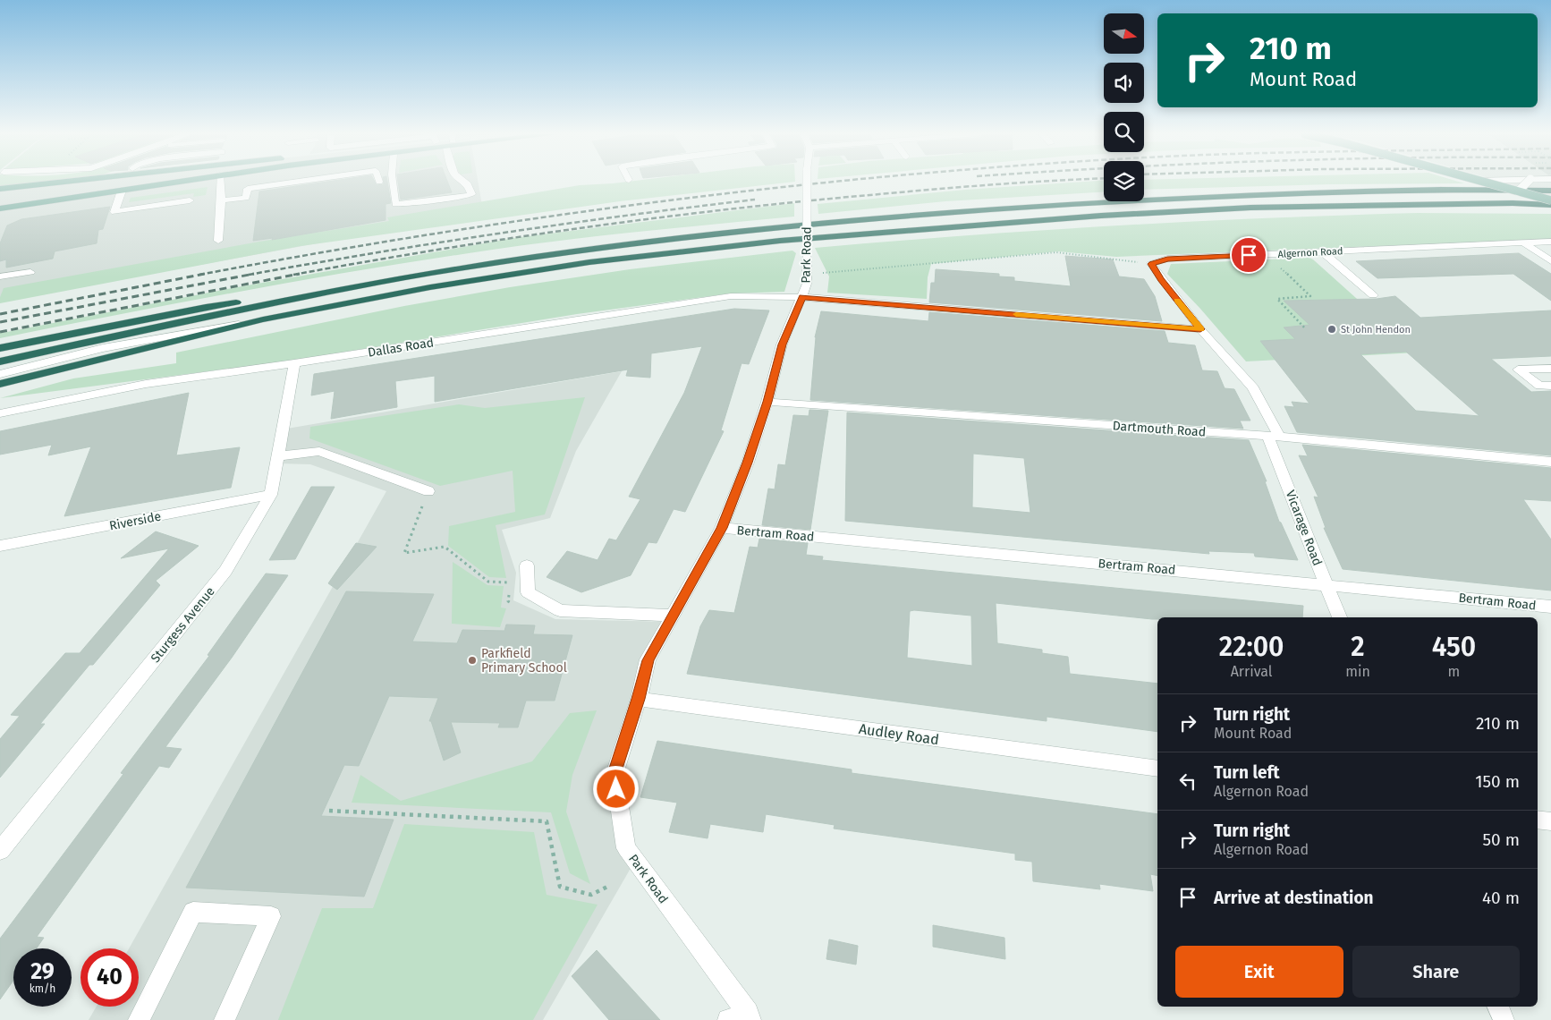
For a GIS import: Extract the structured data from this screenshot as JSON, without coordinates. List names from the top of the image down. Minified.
{"streets":{"street":["Algernon Road","Park Road","Dallas Road","Dartmouth Road","Riverside","Vicarage Road","Bertram Road","Sturgess Avenue","Audley Road"]},"crossings":[["Park Road","Dallas Road"],["Park Road","Dartmouth Road"],["Park Road","Bertram Road"],["Park Road","Audley Road"],["Dallas Road","Sturgess Avenue"],["Dartmouth Road","Vicarage Road"],["Riverside","Sturgess Avenue"],["Vicarage Road","Bertram Road"]],"places":["St John Hendon","Parkfield Primary School"],"north":"right","page":{"turn":["210 m","Mount Road"],"eta":["22:00","Arrival","2","min","450","m"],"list":[{"name":"Turn right","note":"Mount Road","value":"210 m"},{"name":"Turn left","note":"Algernon Road","value":"150 m"},{"name":"Turn right","note":"Algernon Road","value":"50 m"},{"name":"Arrive at destination","value":"40 m"}],"buttons":["Exit","Share"],"speed":"29 km/h","limit":"40"}}
